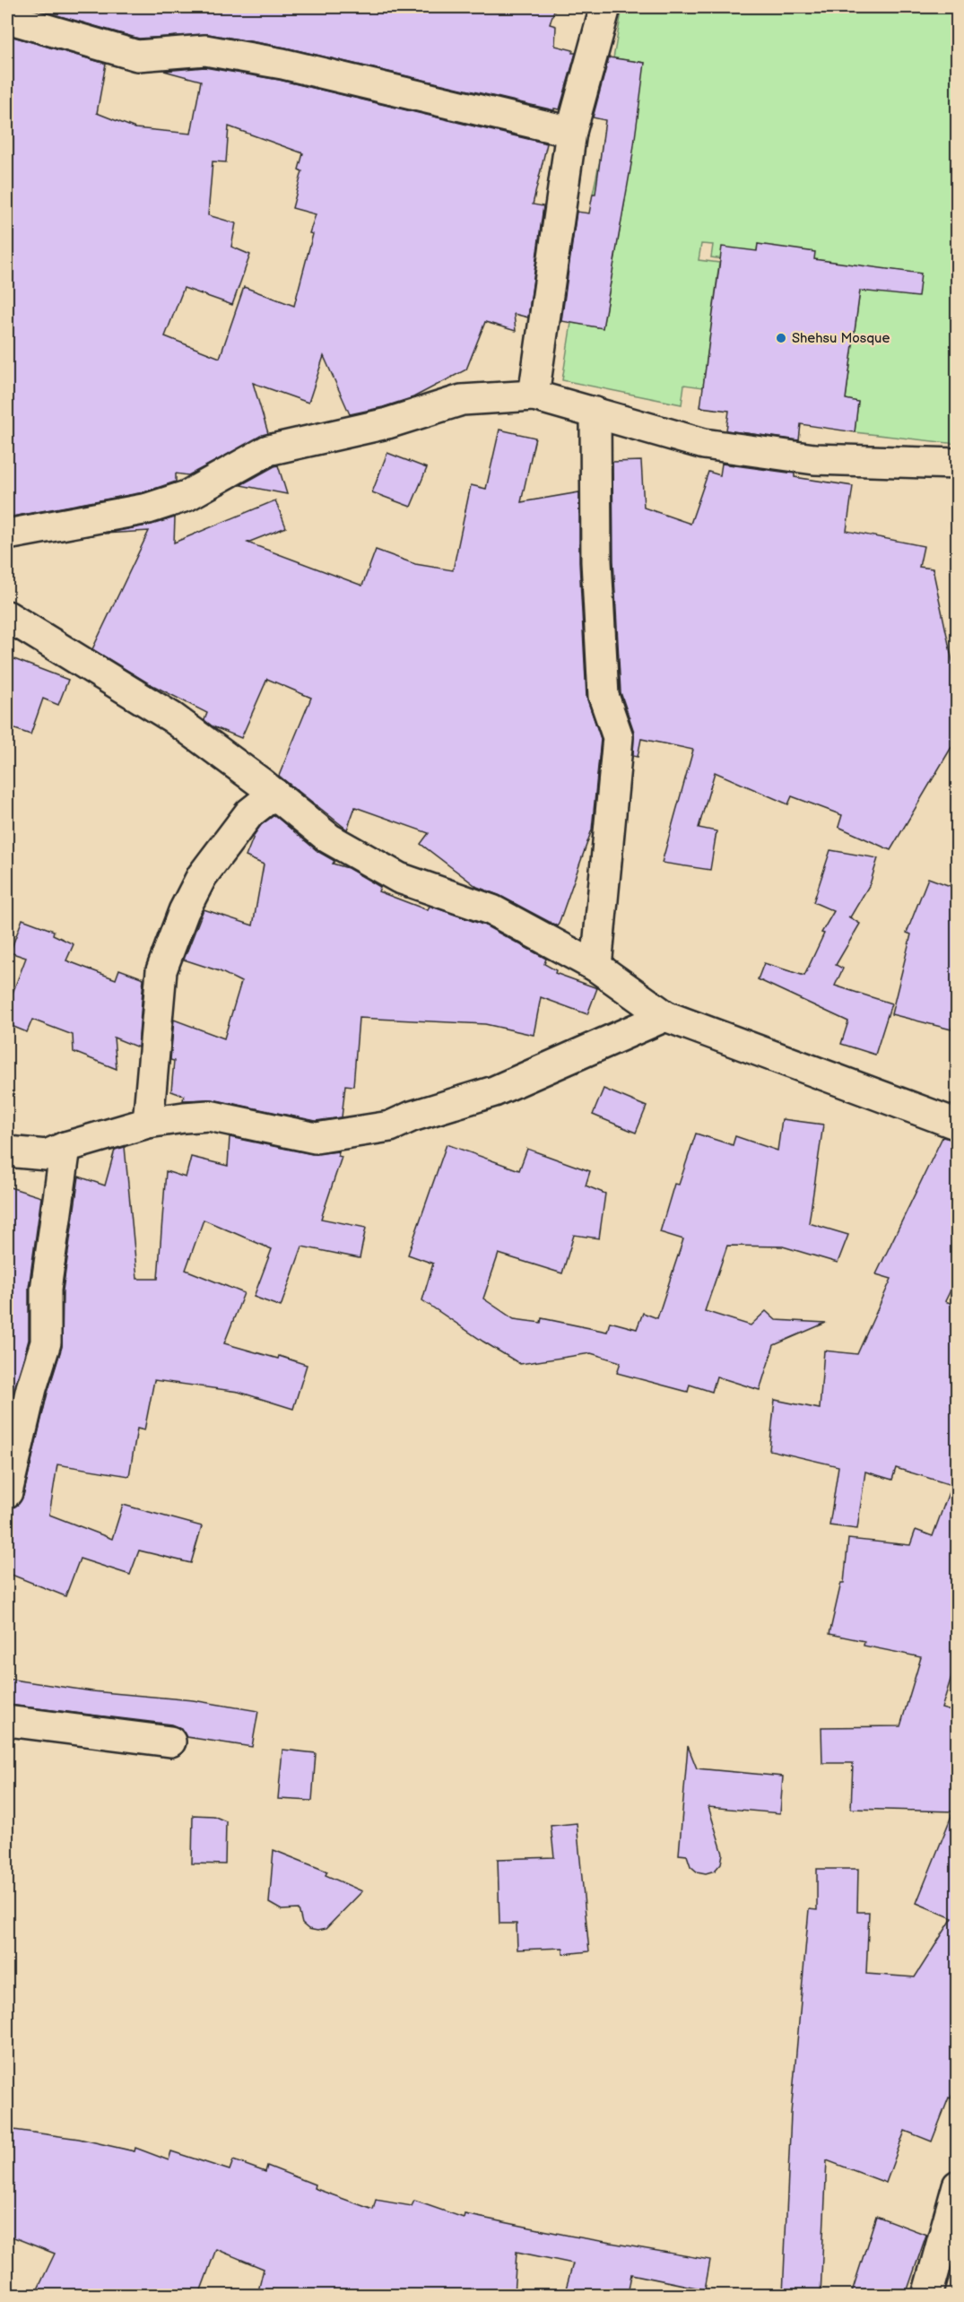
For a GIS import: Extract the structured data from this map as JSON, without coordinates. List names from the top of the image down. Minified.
{"places":["Shehsu Mosque"]}
